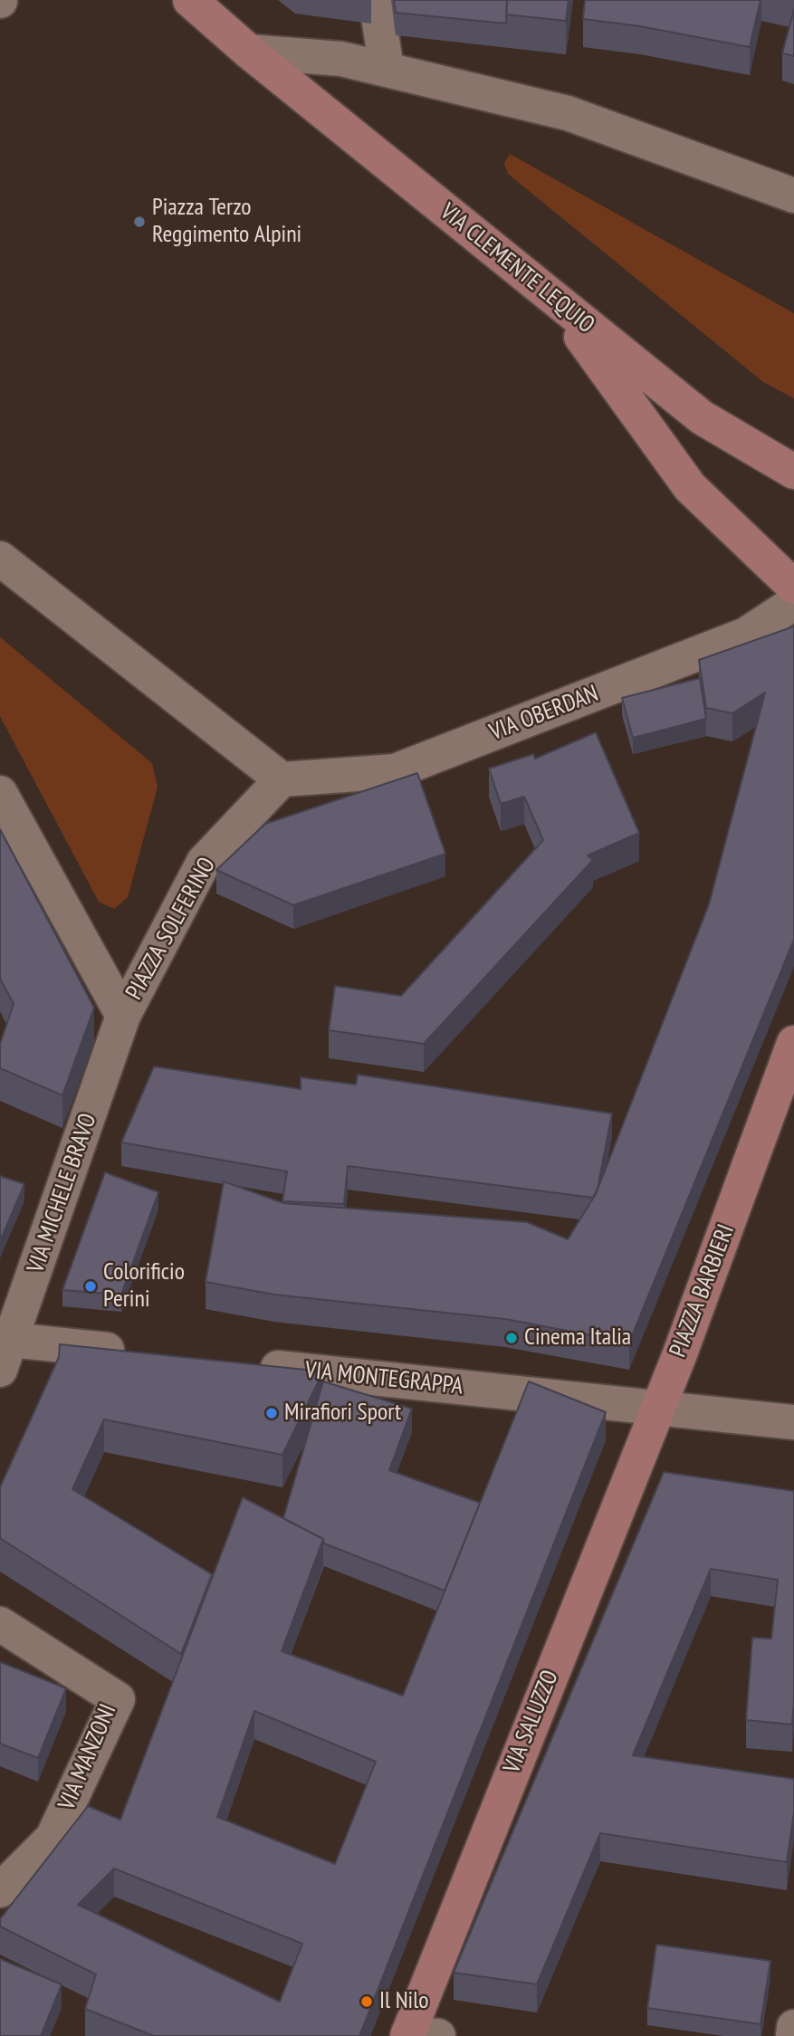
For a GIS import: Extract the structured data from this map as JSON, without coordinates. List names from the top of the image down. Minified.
{"streets":{"main road":["VIA CLEMENTE LEQUIO","PIAZZA BARBIERI","VIA SALUZZO"],"street":["VIA OBERDAN","PIAZZA SOLFERINO","VIA MICHELE BRAVO","VIA MONTEGRAPPA","VIA MANZONI"]},"crossings":[["VIA OBERDAN","PIAZZA SOLFERINO"],["PIAZZA SOLFERINO","VIA MICHELE BRAVO"],["PIAZZA BARBIERI","VIA MONTEGRAPPA"],["PIAZZA BARBIERI","VIA SALUZZO"],["VIA MONTEGRAPPA","VIA SALUZZO"]],"places":["Piazza Terzo Reggimento Alpini","Colorificio Perini","Cinema Italia","Mirafiori Sport","Il Nilo"]}
